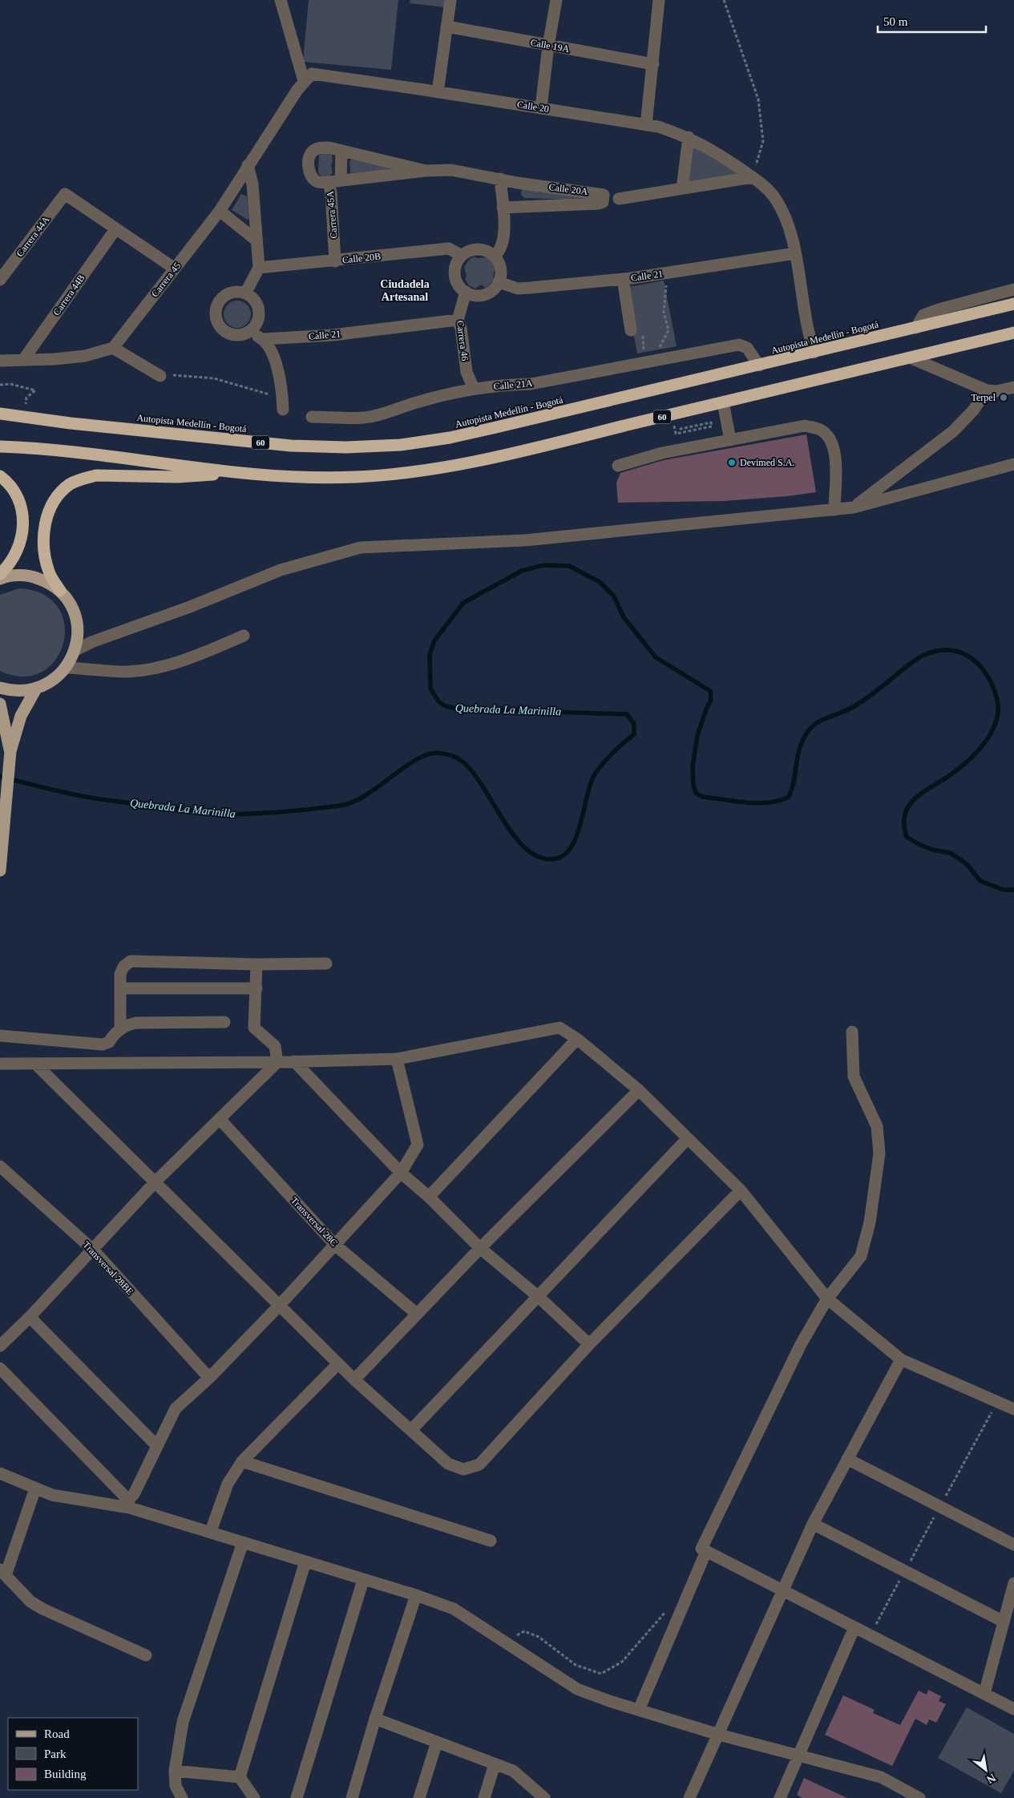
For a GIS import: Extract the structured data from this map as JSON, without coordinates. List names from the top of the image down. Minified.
{"streets":{"highway":["Autopista Medellín - Bogotá","60"],"street":["Calle 19A","Calle 20","Calle 20A","Carrera 45A","Carrera 44A","Calle 20B","Calle 21","Carrera 45","Carrera 44B","Carrera 46","Calle 21A","Transversal 28C","Transversal 28BE"]},"crossings":[["Calle 20","Calle 21"],["Calle 20","Carrera 45"],["Calle 20","Autopista Medellín - Bogotá"],["Calle 20A","Carrera 45A"],["Carrera 45A","Calle 20B"],["Carrera 44A","Carrera 44B"],["Calle 20B","Calle 21"],["Calle 20B","Carrera 46"],["Calle 21","Carrera 46"],["Autopista Medellín - Bogotá","Calle 21A"],["Carrera 46","Calle 21A"]],"districts":["Ciudadela Artesanal"],"water":["Quebrada La Marinilla"],"places":["Terpel","Devimed S.A."],"legend":["Road","Park","Building"],"scale_bar":"50 m","north":"bottom right"}
